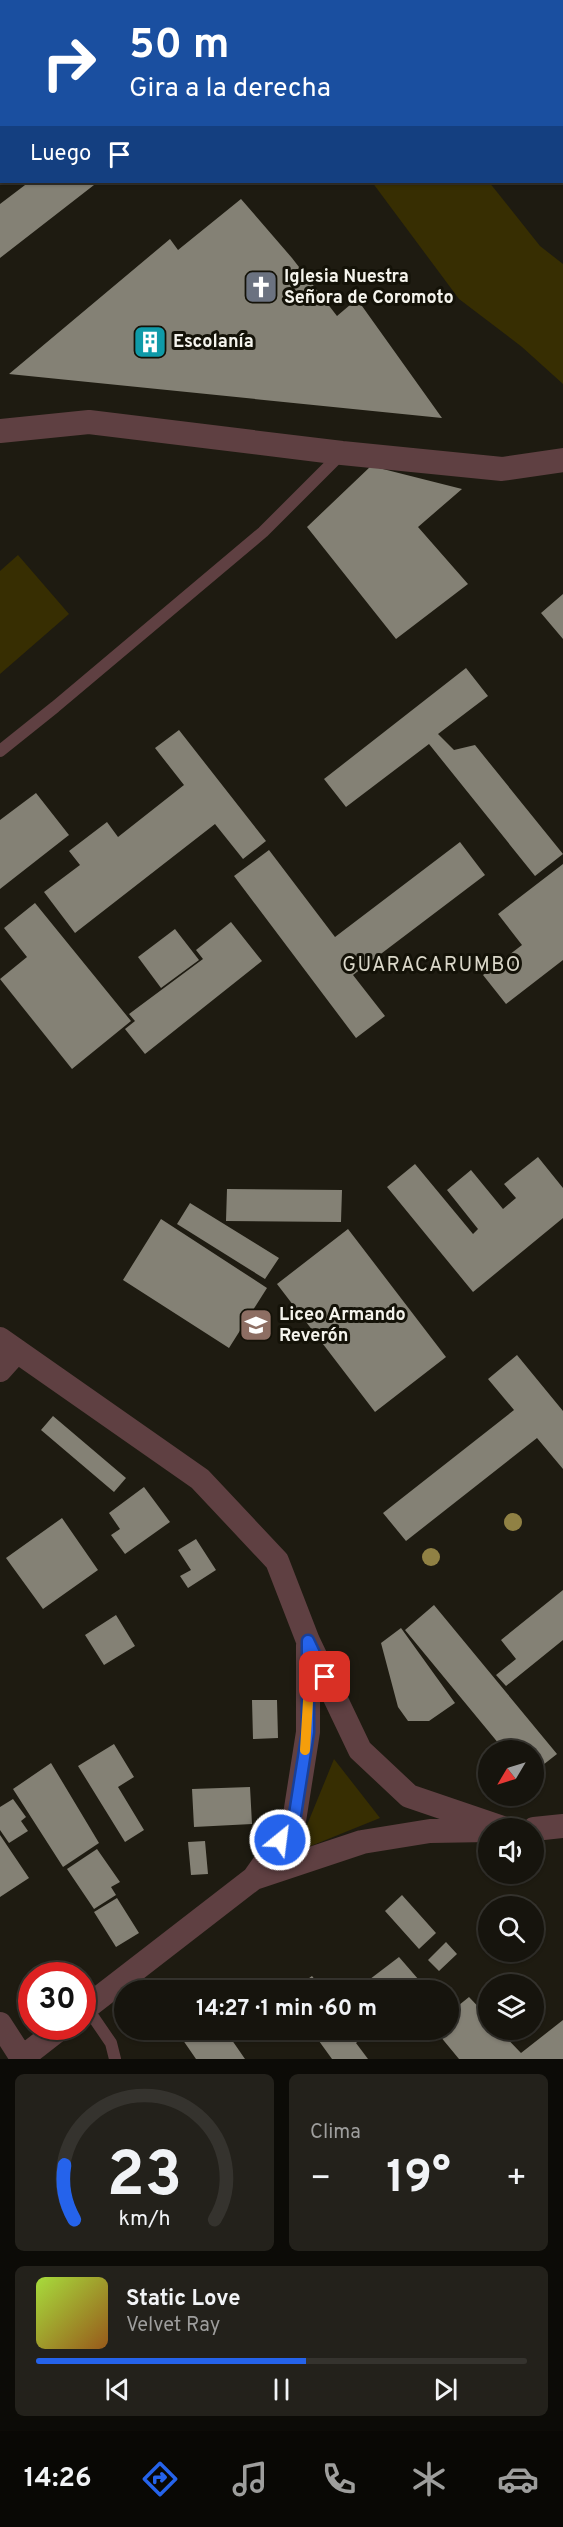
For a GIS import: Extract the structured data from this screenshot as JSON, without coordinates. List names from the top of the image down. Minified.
{"districts":["GUARACARUMBO"],"places":{"church":["Iglesia Nuestra Señora de Coromoto"],"building":["Escolanía"],"school or university":["Liceo Armando Reverón"]},"north":"bottom left","page":{"turn":["50 m","Gira a la derecha"],"then":"Luego","limit":"30","trip":"14:27 · 1 min · 60 m","tile":"Clima","heat":["−","19°","+"],"song":["Static Love","Velvet Ray"],"tabs":"14:26","gauge":["23","km/h"]}}
